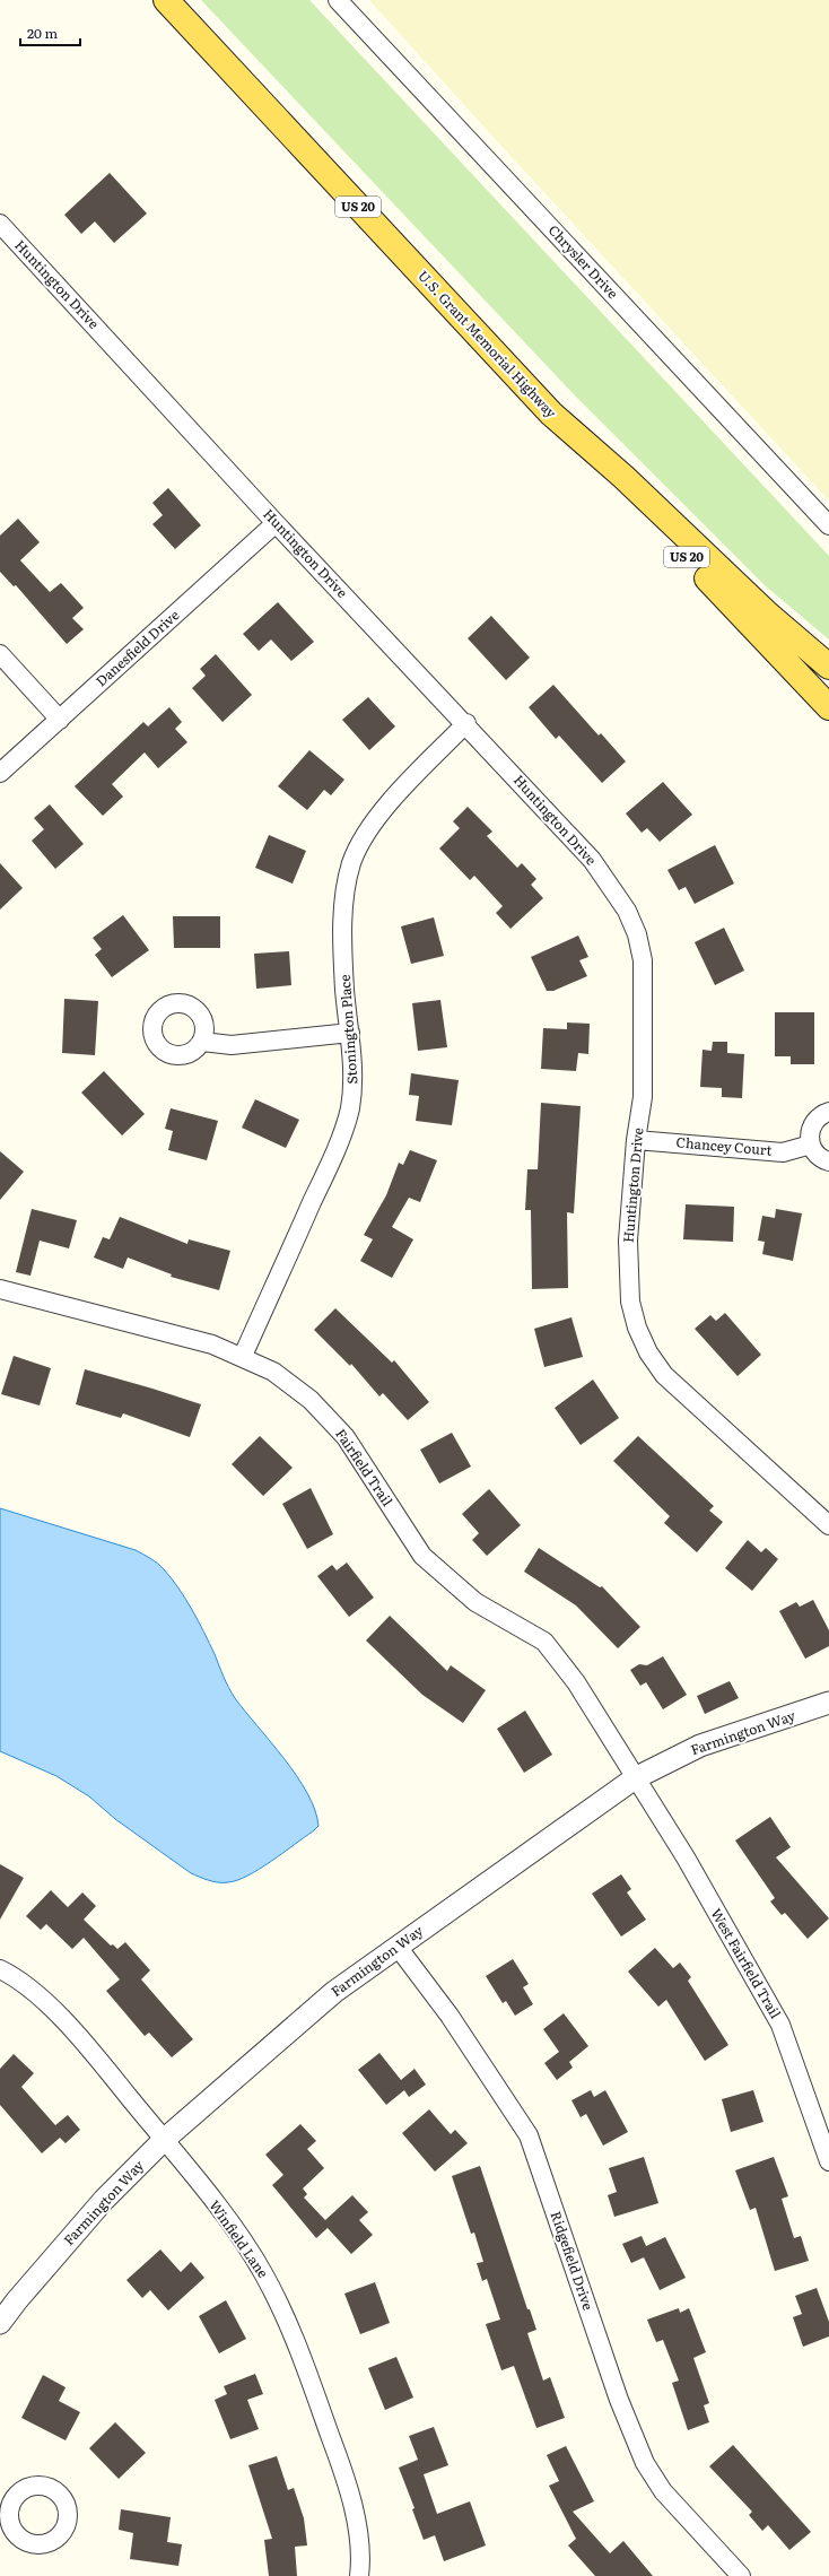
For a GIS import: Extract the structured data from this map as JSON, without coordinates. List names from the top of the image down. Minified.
{"streets":{"main road":["US 20","U.S. Grant Memorial Highway"],"street":["Chrysler Drive","Huntington Drive","Danesfield Drive","Stonington Place","Chancey Court","Fairfield Trail","Farmington Way","West Fairfield Trail","Winfield Lane","Ridgefield Drive"]},"crossings":[["US 20","U.S. Grant Memorial Highway"],["Huntington Drive","Danesfield Drive"],["Huntington Drive","Stonington Place"],["Huntington Drive","Chancey Court"],["Stonington Place","Fairfield Trail"],["Fairfield Trail","Farmington Way"],["Fairfield Trail","West Fairfield Trail"],["Farmington Way","West Fairfield Trail"],["Farmington Way","Winfield Lane"],["Farmington Way","Ridgefield Drive"]],"scale_bar":"20 m"}
